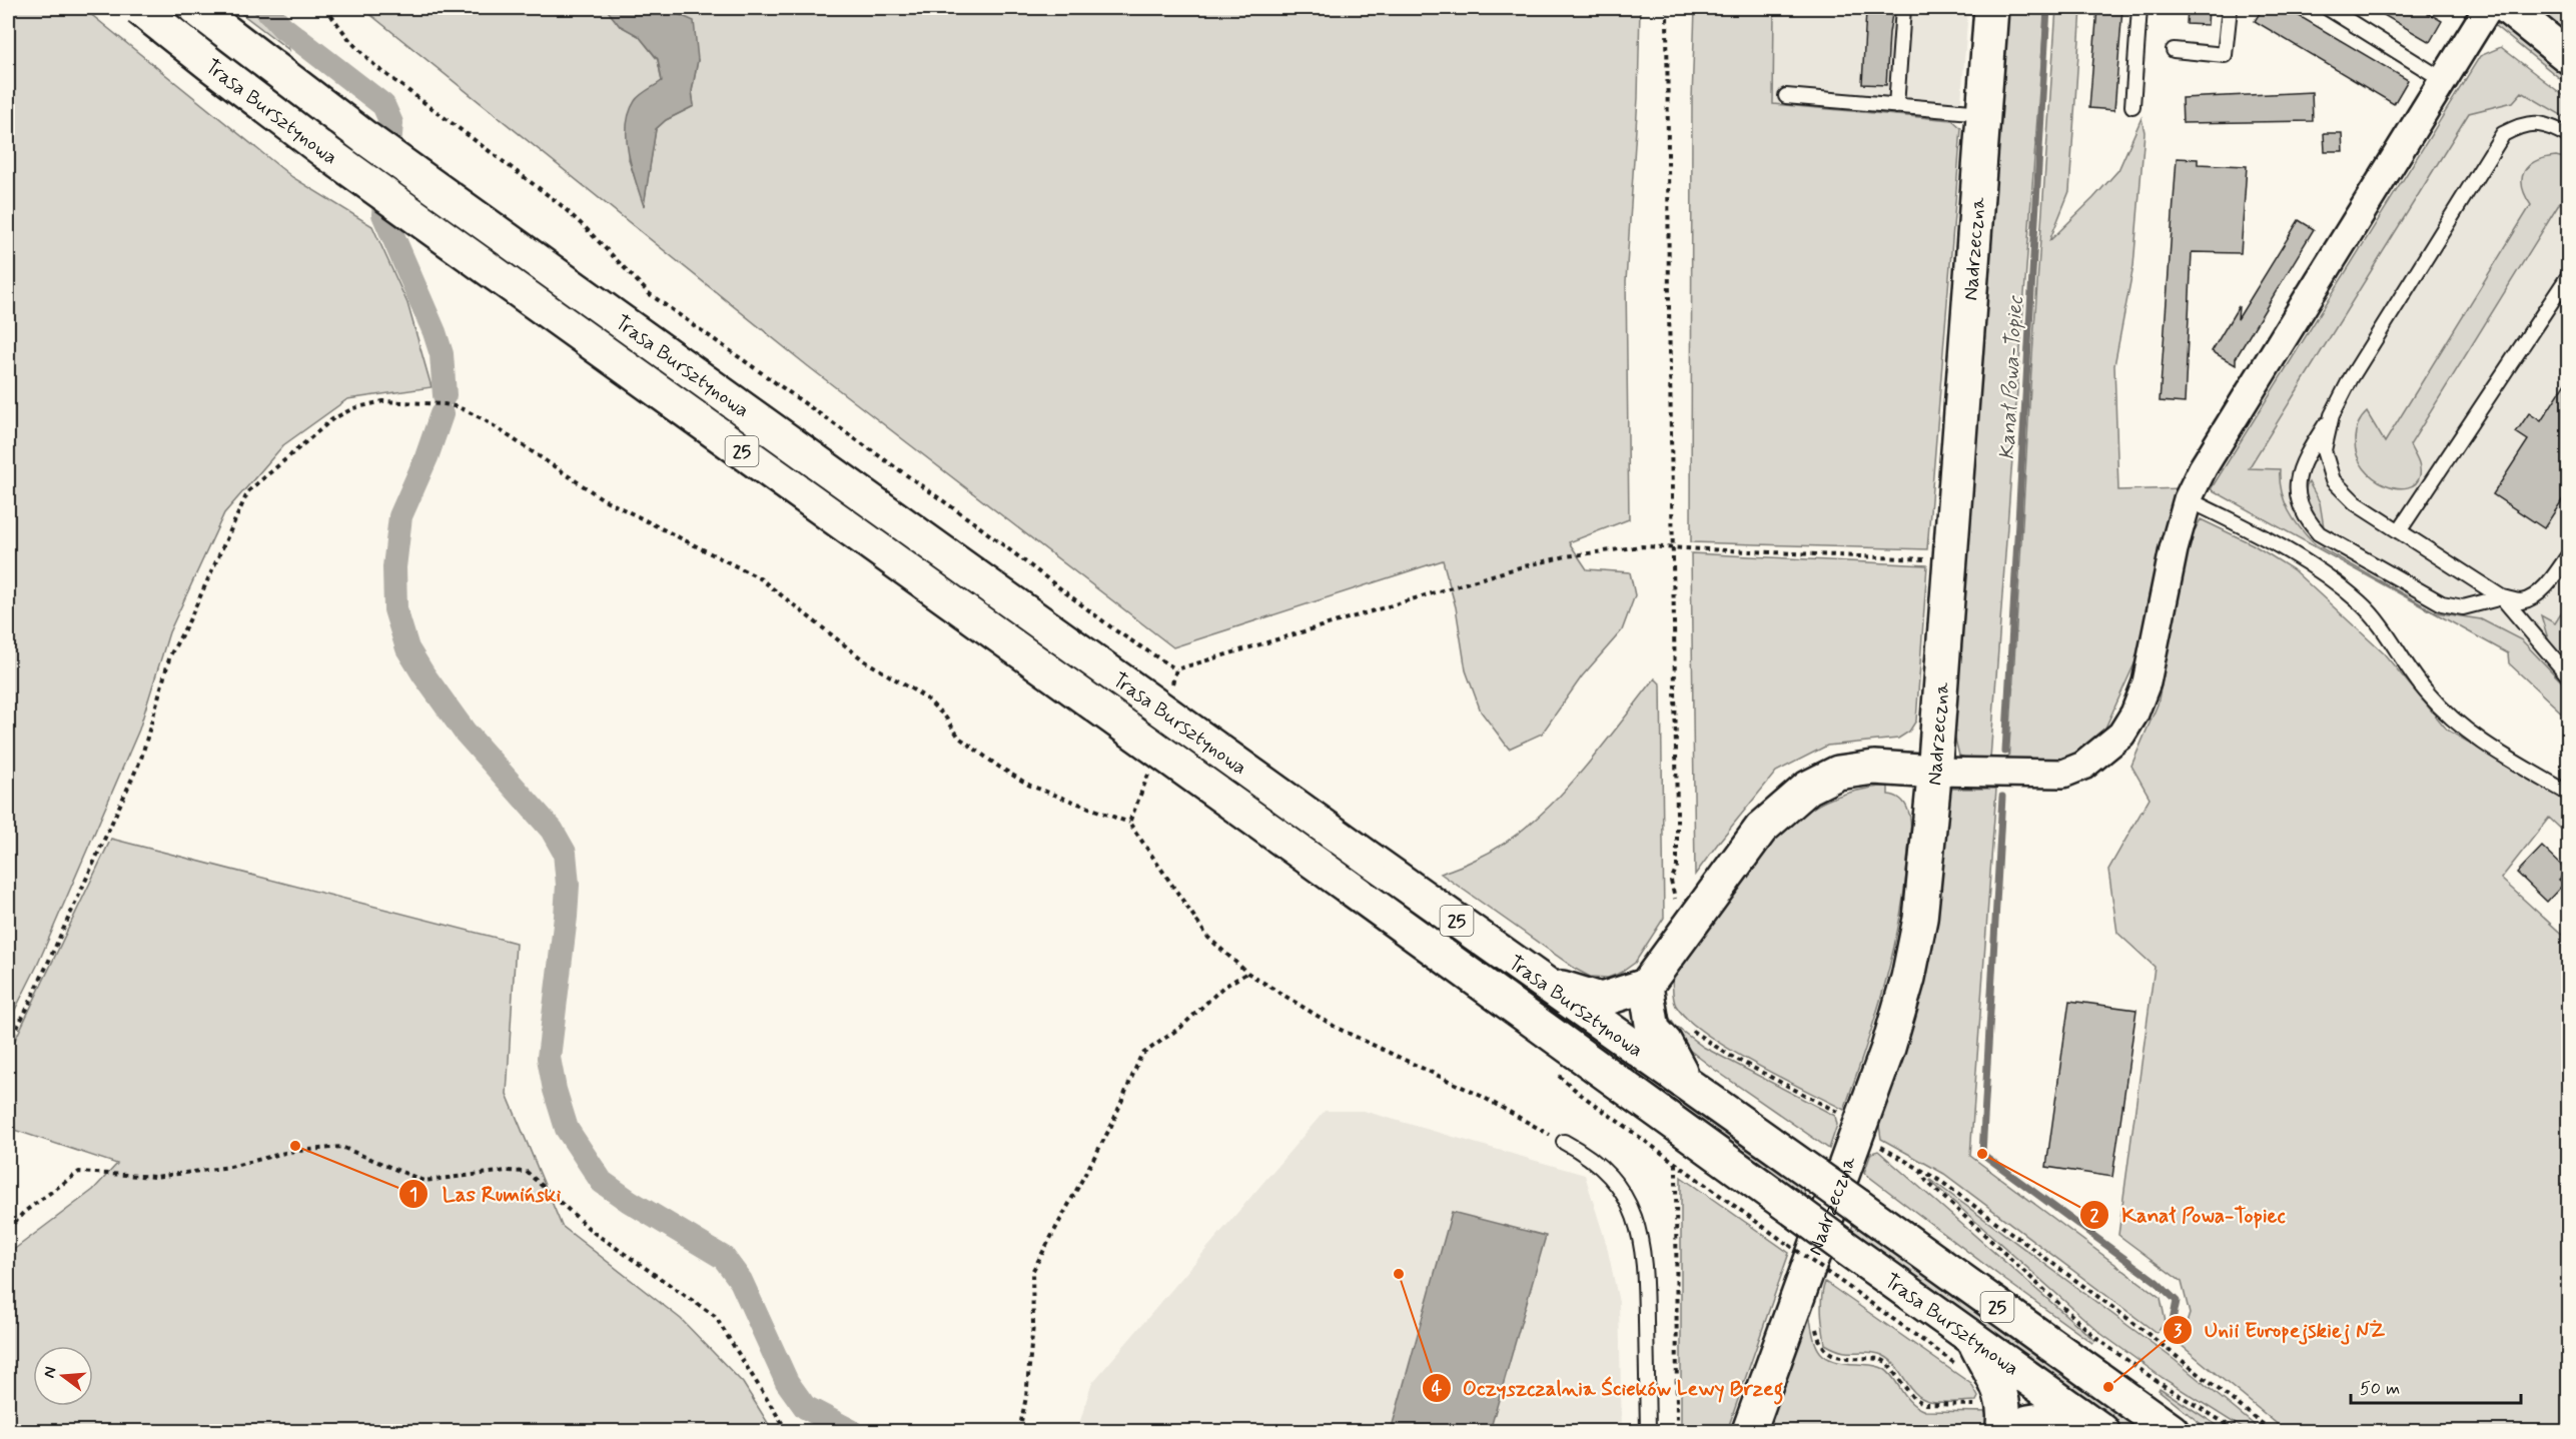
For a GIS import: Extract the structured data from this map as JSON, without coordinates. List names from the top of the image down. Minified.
{"streets":{"main road":["Trasa Bursztynowa","Nadrzeczna","25"]},"water":["Kanał Powa-Topiec"],"places":["Las Rumiński","Kanał Powa-Topiec","Oczyszczalnia Ścieków Lewy Brzeg","Unii Europejskiej NŻ"],"scale_bar":"50 m","north":"left"}
